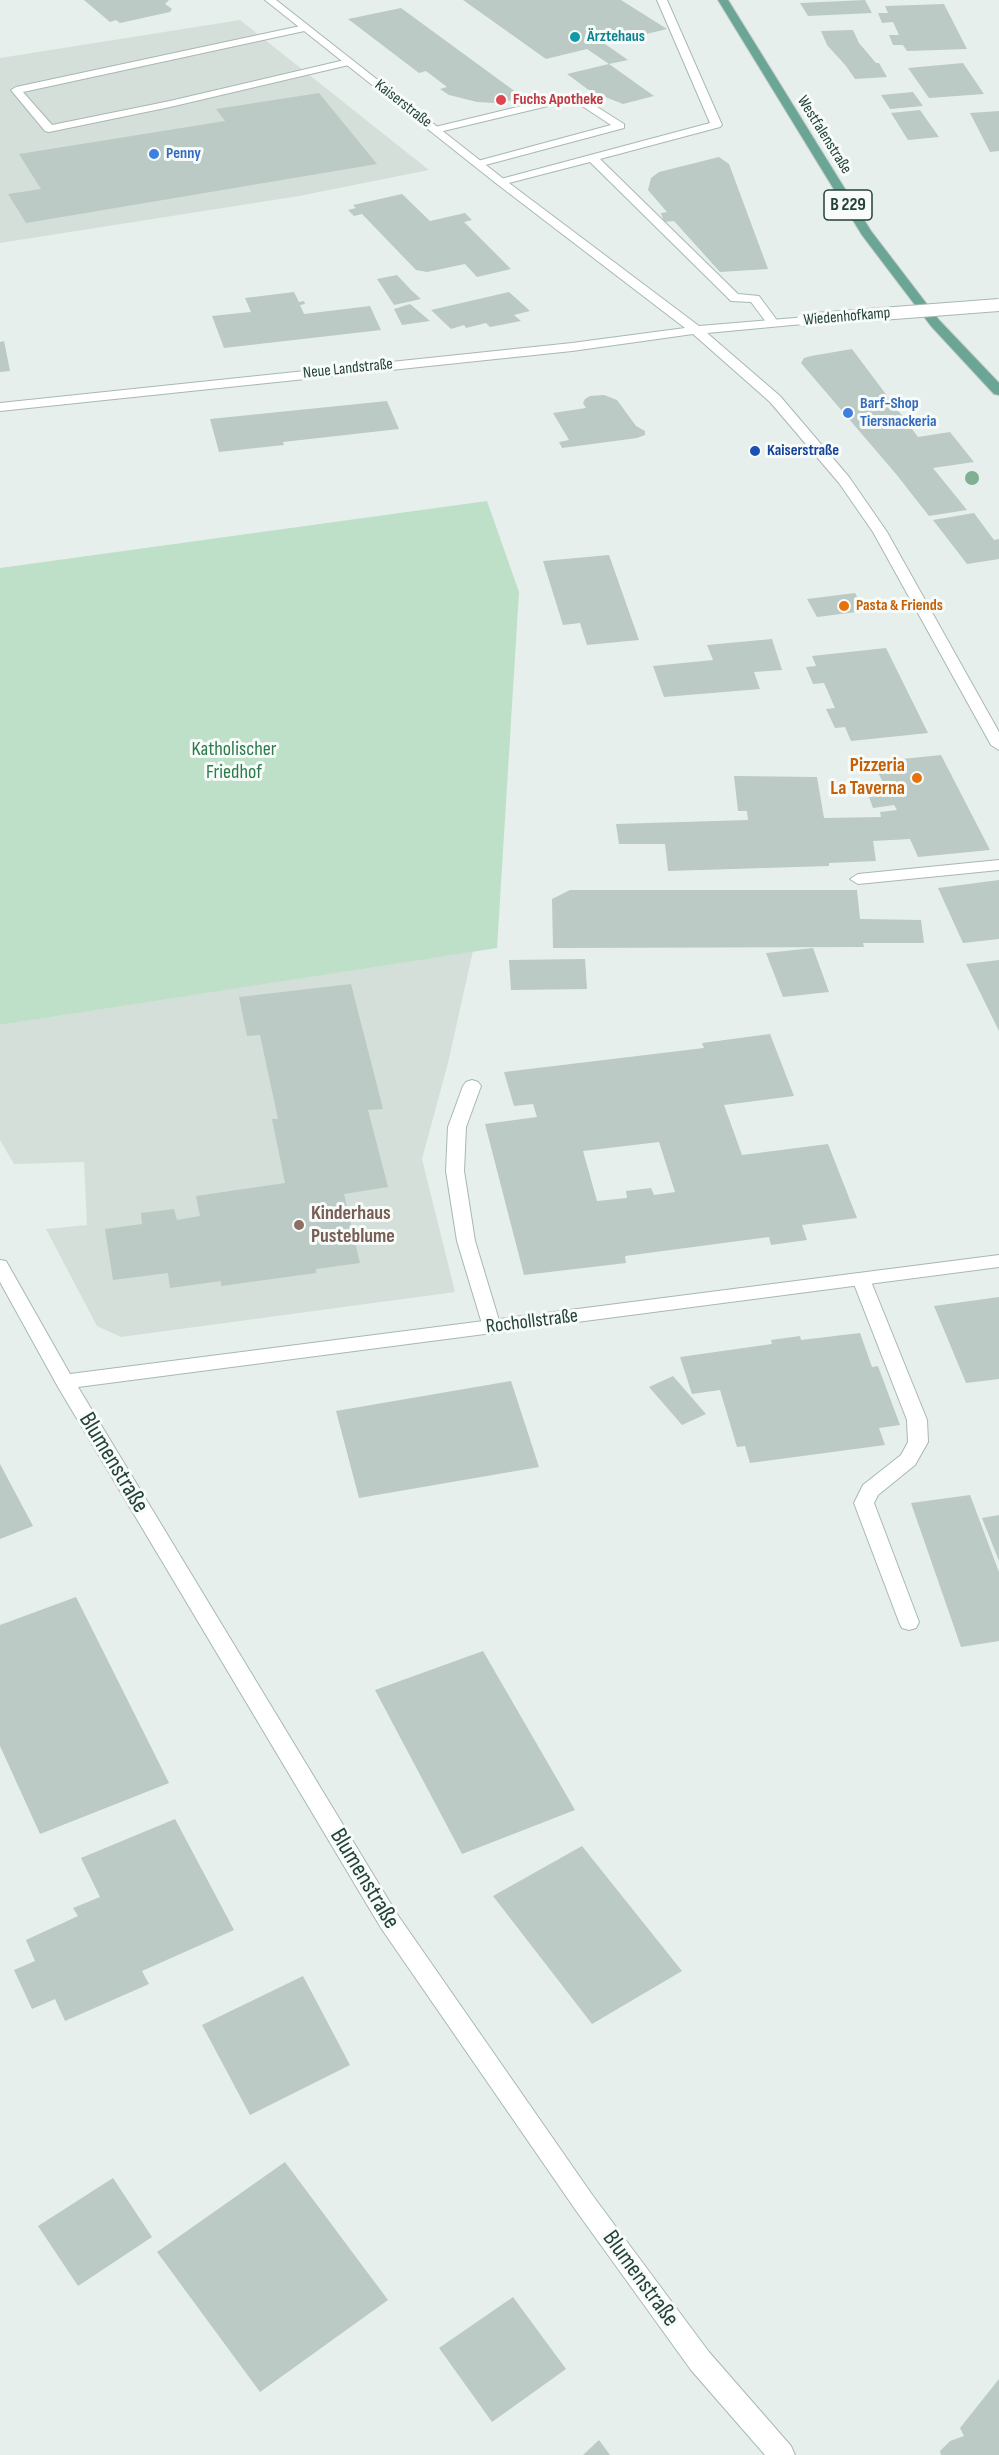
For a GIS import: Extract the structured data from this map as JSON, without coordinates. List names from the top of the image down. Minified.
{"streets":{"main road":["Westfalenstraße","B 229"],"street":["Kaiserstraße","Wiedenhofkamp","Neue Landstraße","Rochollstraße","Blumenstraße"]},"crossings":[["Kaiserstraße","Wiedenhofkamp"],["Kaiserstraße","Neue Landstraße"],["Wiedenhofkamp","Neue Landstraße"],["Rochollstraße","Blumenstraße"]],"parks":["Katholischer Friedhof"],"places":["Ärztehaus","Fuchs Apotheke","Penny","Barf-Shop Tiersnackeria","Kaiserstraße","Pasta & Friends","Pizzeria La Taverna","Kinderhaus Pusteblume"]}
